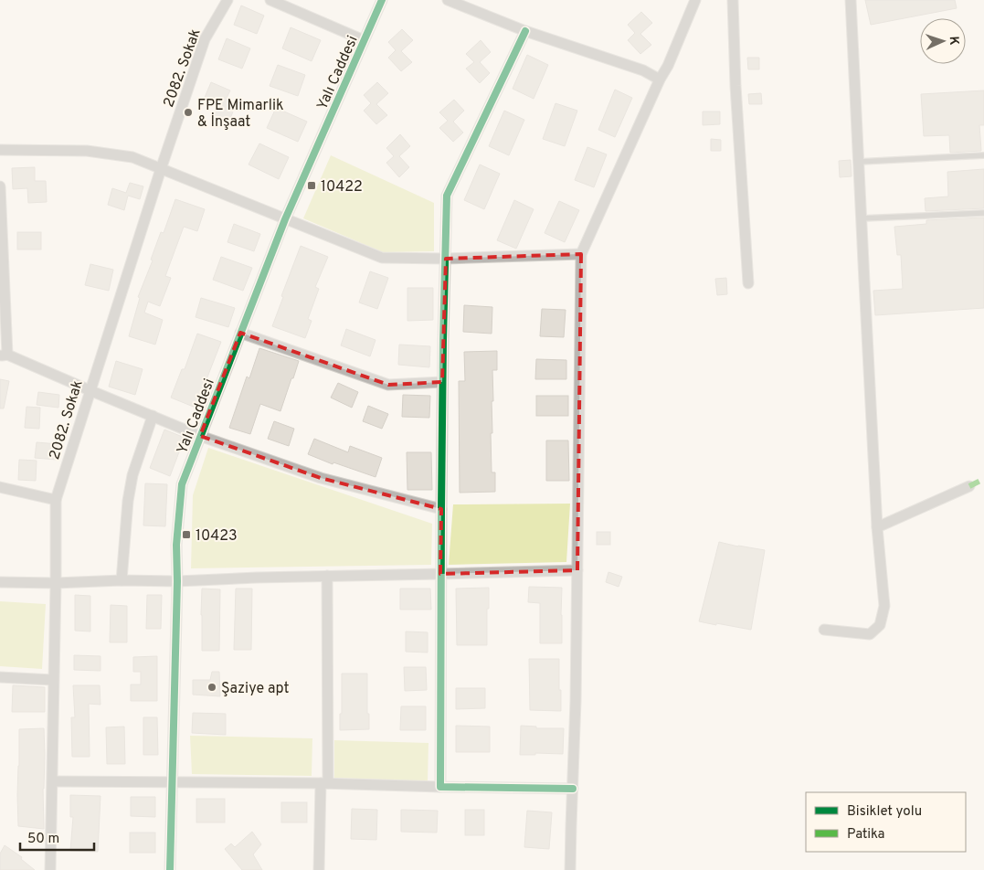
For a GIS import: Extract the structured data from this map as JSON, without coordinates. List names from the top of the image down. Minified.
{"streets":{"street":["2082. Sokak","Yalı Caddesi"]},"places":{"other":["FPE Mimarlik & İnşaat","Şaziye apt"],"transit":["10422","10423"]},"legend":["Bisiklet yolu","Patika"],"scale_bar":"50 m","north":"right"}
